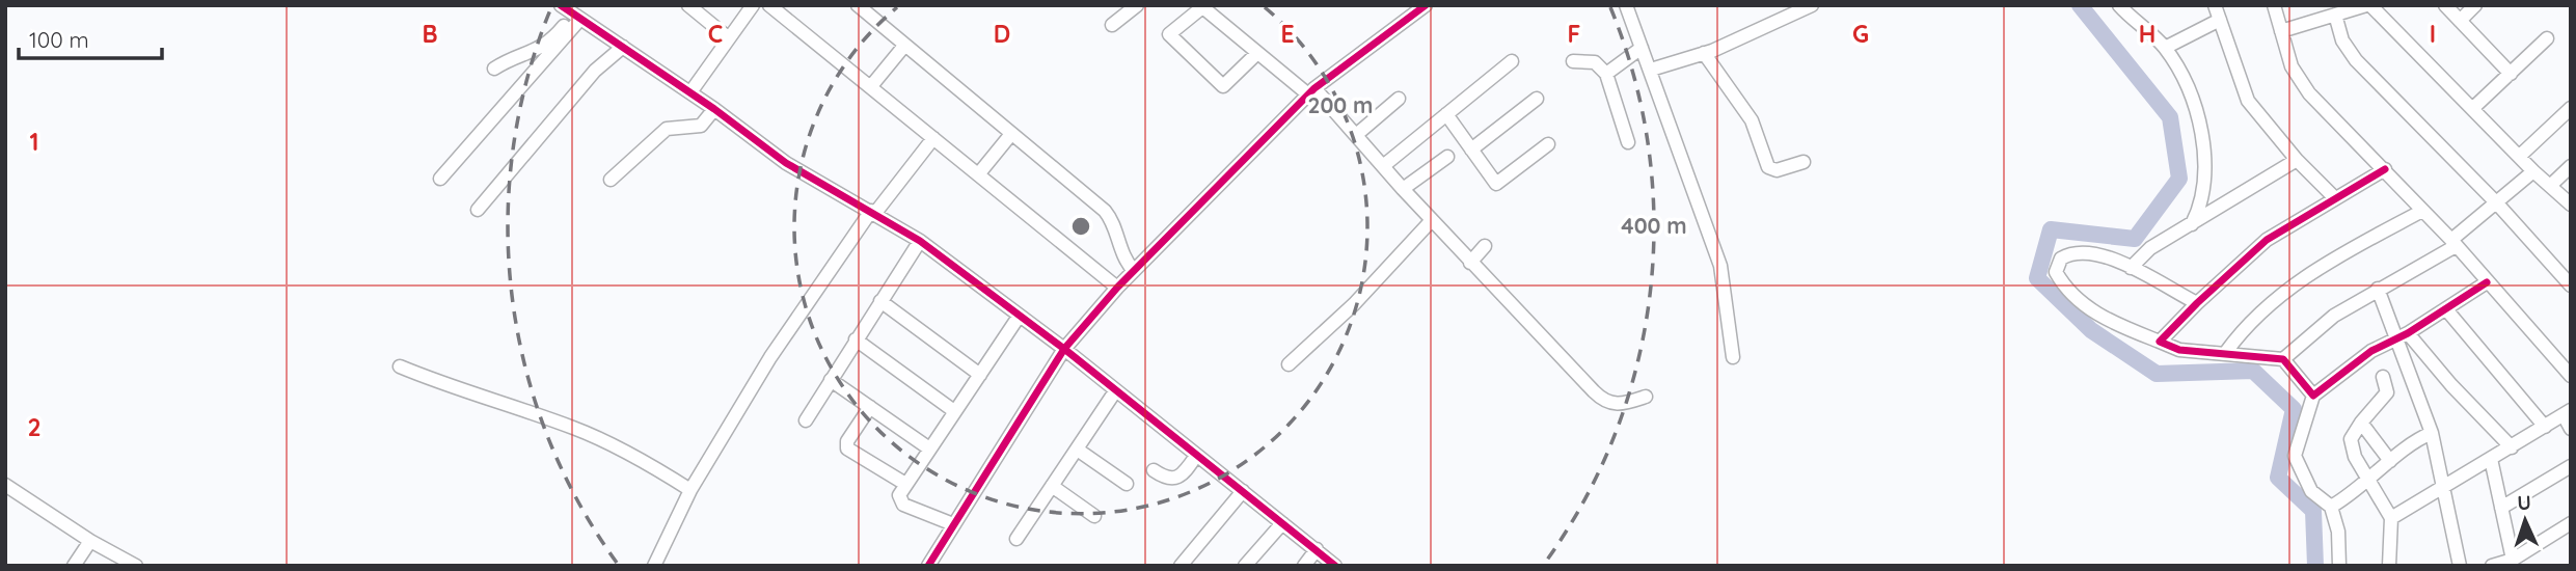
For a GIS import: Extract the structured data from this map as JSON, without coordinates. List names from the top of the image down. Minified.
{"scale_bar":"100 m","north":"top","grid":{"columns":["B","C","D","E","F","G","H","I"],"rows":["1","2"]},"rings":["200 m","400 m"]}
